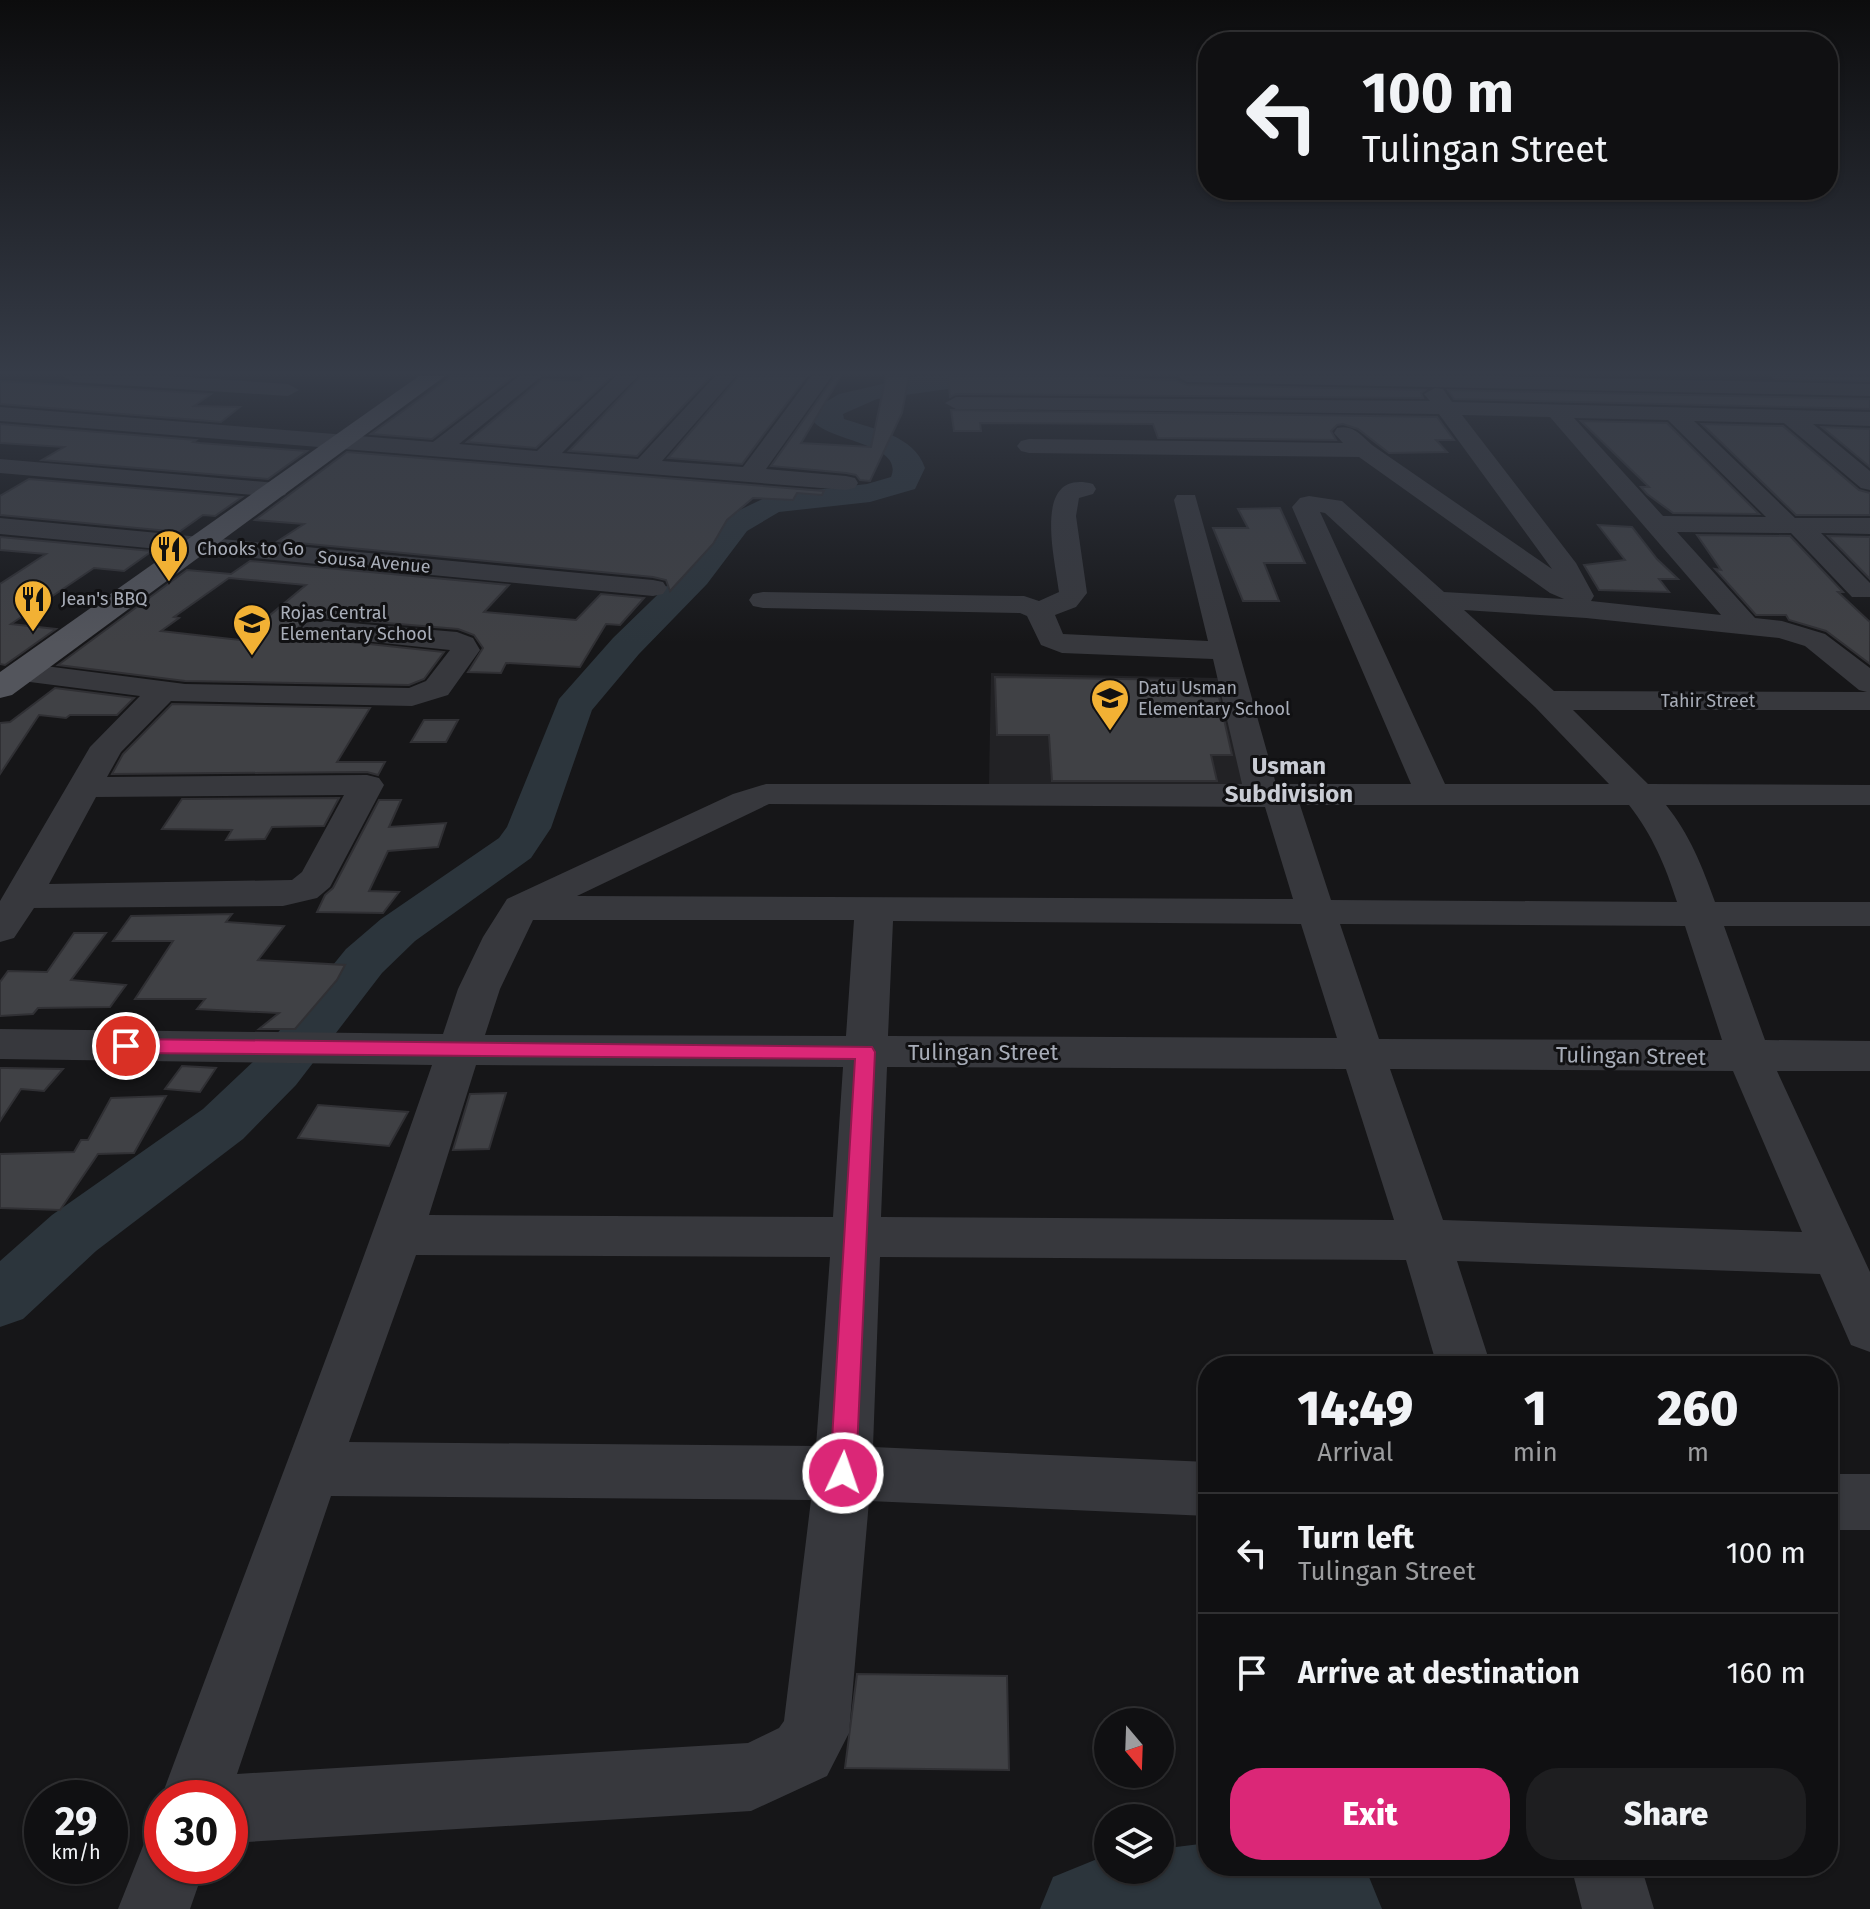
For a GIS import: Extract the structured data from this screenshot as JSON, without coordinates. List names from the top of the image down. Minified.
{"streets":{"street":["Sousa Avenue","Tahir Street","Tulingan Street"]},"districts":["Usman Subdivision"],"places":{"restaurant":["Chooks to Go","Jean's BBQ"],"school or university":["Rojas Central Elementary School","Datu Usman Elementary School"]},"north":"bottom","page":{"turn":["100 m","Tulingan Street"],"eta":["14:49","Arrival","1","min","260","m"],"list":[{"name":"Turn left","note":"Tulingan Street","value":"100 m"},{"name":"Arrive at destination","value":"160 m"}],"buttons":["Exit","Share"],"speed":"29 km/h","limit":"30"}}
